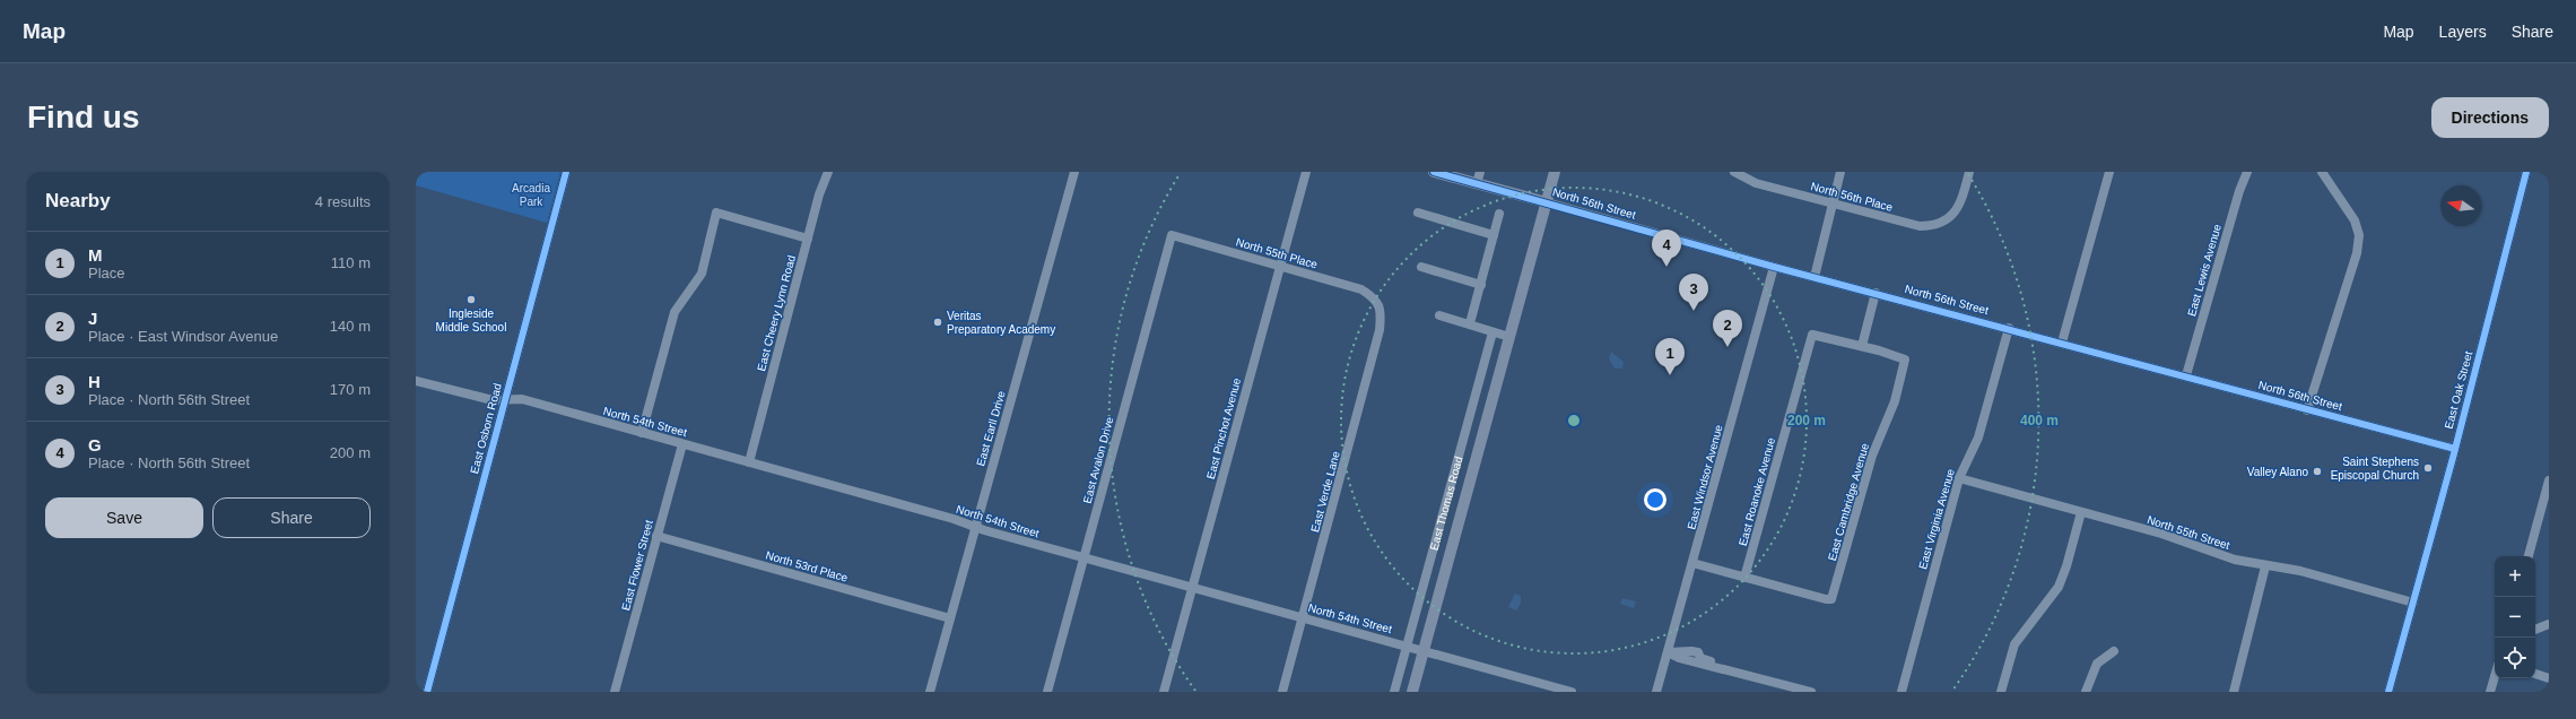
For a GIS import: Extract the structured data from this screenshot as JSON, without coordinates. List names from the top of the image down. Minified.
{"streets":{"main road":["North 56th Street","East Thomas Road"],"street":["North 56th Place","North 55th Place","East Lewis Avenue","East Cheery Lynn Road","East Oak Street","North 54th Street","East Osborn Road","East Earll Drive","East Pinchot Avenue","East Avalon Drive","East Windsor Avenue","East Verde Lane","East Roanoke Avenue","East Cambridge Avenue","East Virginia Avenue","North 55th Street","East Flower Street","North 53rd Place"]},"crossings":[["North 56th Street","East Lewis Avenue"],["North 56th Street","East Oak Street"],["North 56th Street","East Windsor Avenue"],["North 56th Street","East Thomas Road"],["North 56th Street","East Virginia Avenue"],["North 55th Place","East Pinchot Avenue"],["North 55th Place","East Avalon Drive"],["North 55th Place","East Verde Lane"],["East Cheery Lynn Road","North 54th Street"],["East Oak Street","North 55th Street"],["North 54th Street","East Osborn Road"],["North 54th Street","East Earll Drive"],["North 54th Street","East Pinchot Avenue"],["North 54th Street","East Avalon Drive"],["North 54th Street","East Verde Lane"],["North 54th Street","East Thomas Road"],["North 54th Street","East Flower Street"],["East Earll Drive","North 53rd Place"],["East Roanoke Avenue","East Cambridge Avenue"],["East Virginia Avenue","North 55th Street"],["East Flower Street","North 53rd Place"]],"parks":["Arcadia Park"],"places":["Ingleside Middle School","Veritas Preparatory Academy","Saint Stephens Episcopal Church","Valley Alano"],"north":"left","page":{"header":"Map","nav":["Map","Layers","Share"],"buttons":["Directions",["Save","Share"]],"title":"Find us","heading":["Nearby","4 results"],"pins":["4","3","2","1"],"list":[{"mark":"1","name":"M","note":"Place","value":"110 m"},{"mark":"2","name":"J","note":"Place · East Windsor Avenue","value":"140 m"},{"mark":"3","name":"H","note":"Place · North 56th Street","value":"170 m"},{"mark":"4","name":"G","note":"Place · North 56th Street","value":"200 m"}],"map_buttons":["+","−"]},"rings":["200 m","400 m"]}
